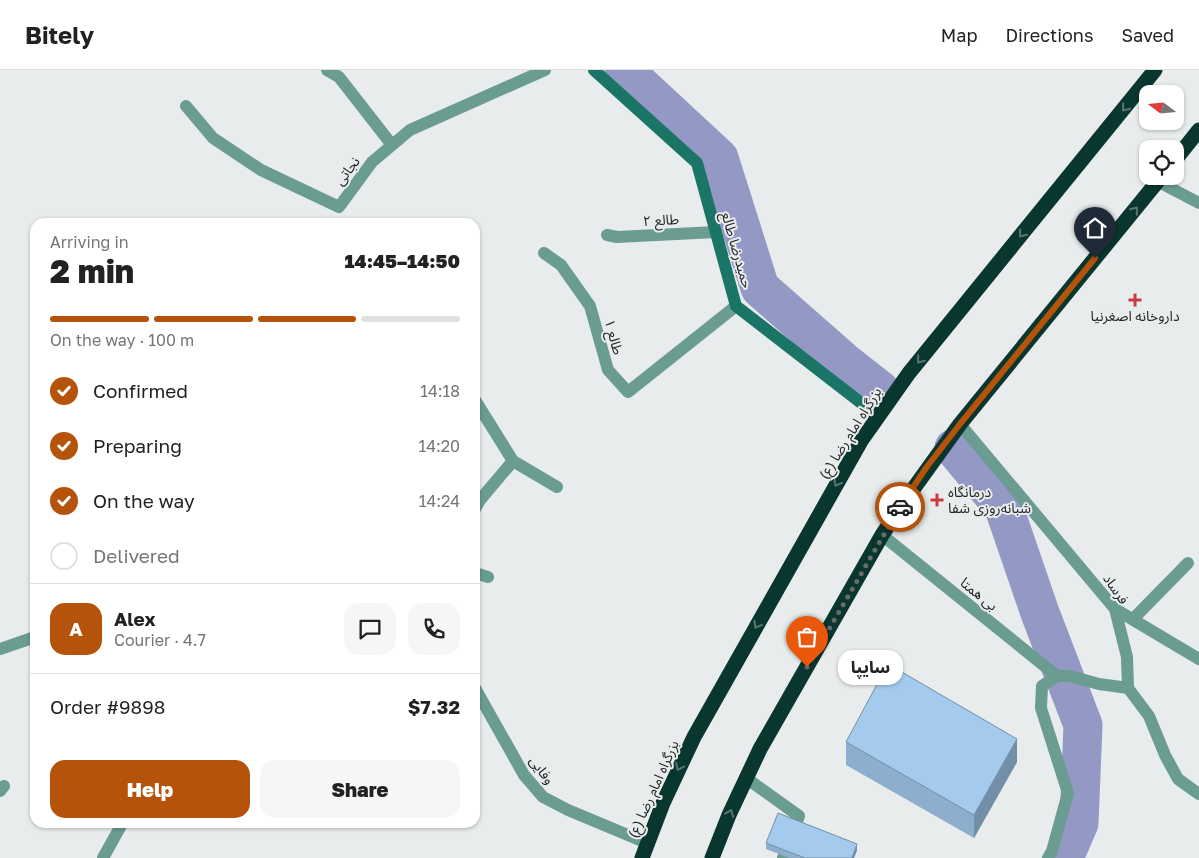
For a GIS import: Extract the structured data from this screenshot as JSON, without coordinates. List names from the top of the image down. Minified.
{"streets":{"highway":["بزرگراه امام رضا (ع)"],"main road":["حمیدرضا طالع"],"street":["نجاتی","طالع ۲","طالع ۱","فرساد","بی همتا","وفایی"]},"crossings":[["طالع ۲","حمیدرضا طالع"],["حمیدرضا طالع","طالع ۱"],["حمیدرضا طالع","بزرگراه امام رضا (ع)"],["بزرگراه امام رضا (ع)","وفایی"]],"places":{"health":["داروخانه اصغرنیا","درمانگاه شبانه‌روزی شفا"],"other":["سایپا"]},"north":"left","page":{"header":"Bitely","nav":["Map","Directions","Saved"],"heading":["2 min","Arriving in","14:45–14:50"],"panel":["Alex","Courier · 4.7","Order #9898","$7.32"],"bar":"On the way · 100 m","list":[["Confirmed","14:18"],["Preparing","14:20"],["On the way","14:24"],"Delivered"],"round":"A","bubble":"سایپا","buttons":["Help","Share"]}}
